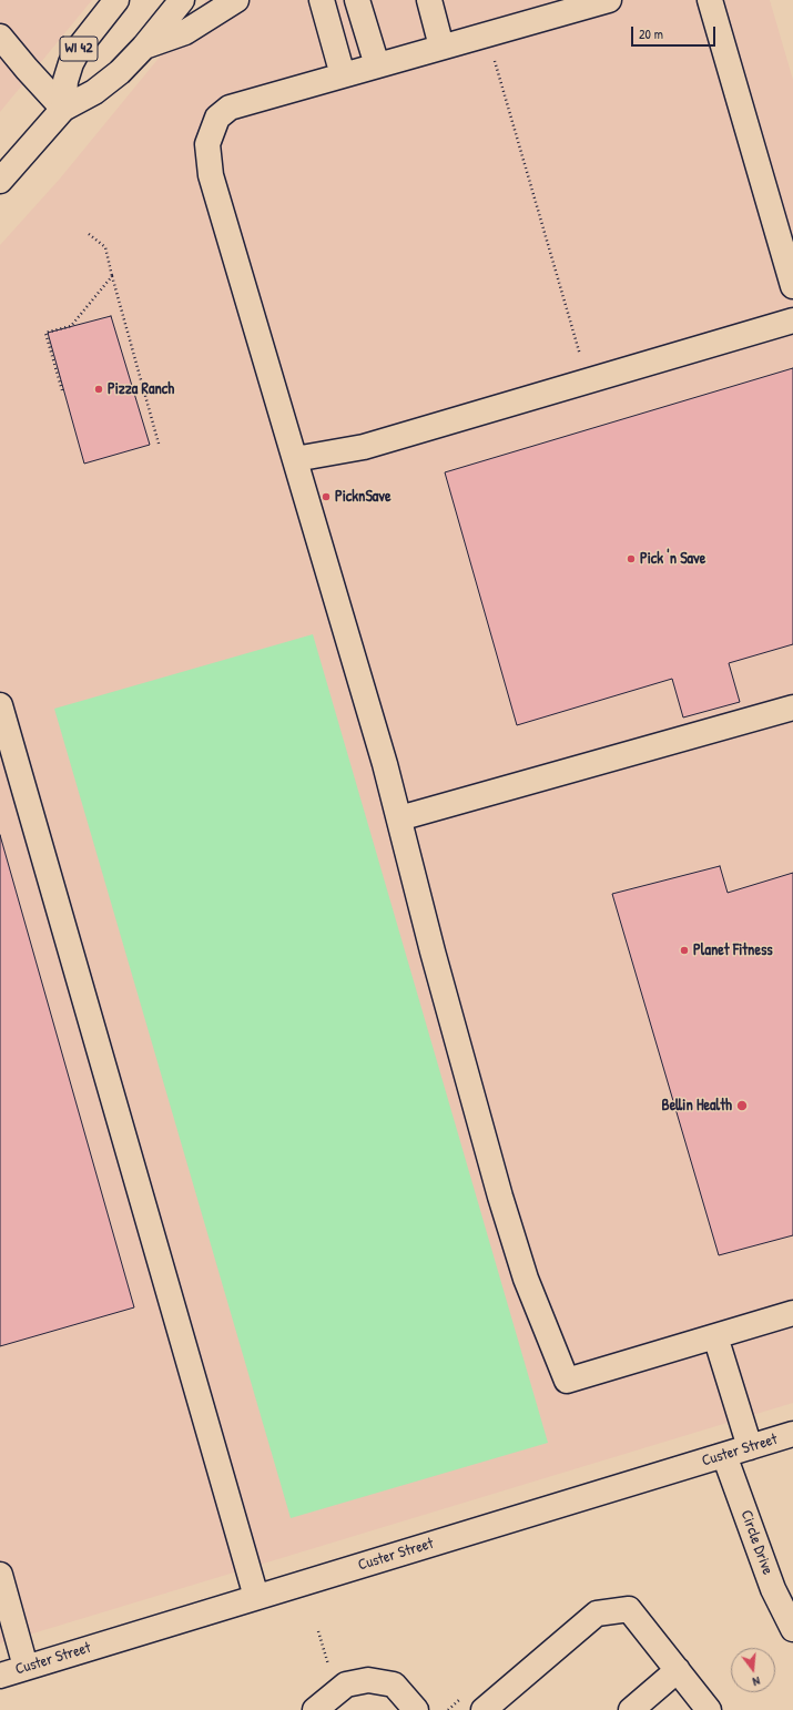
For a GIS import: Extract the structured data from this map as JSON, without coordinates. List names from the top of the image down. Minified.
{"streets":{"street":["WI 42","Custer Street","Circle Drive"]},"crossings":[["Custer Street","Circle Drive"]],"places":["Pizza Ranch","PicknSave","Pick 'n Save","Planet Fitness","Bellin Health"],"scale_bar":"20 m","north":"bottom"}
